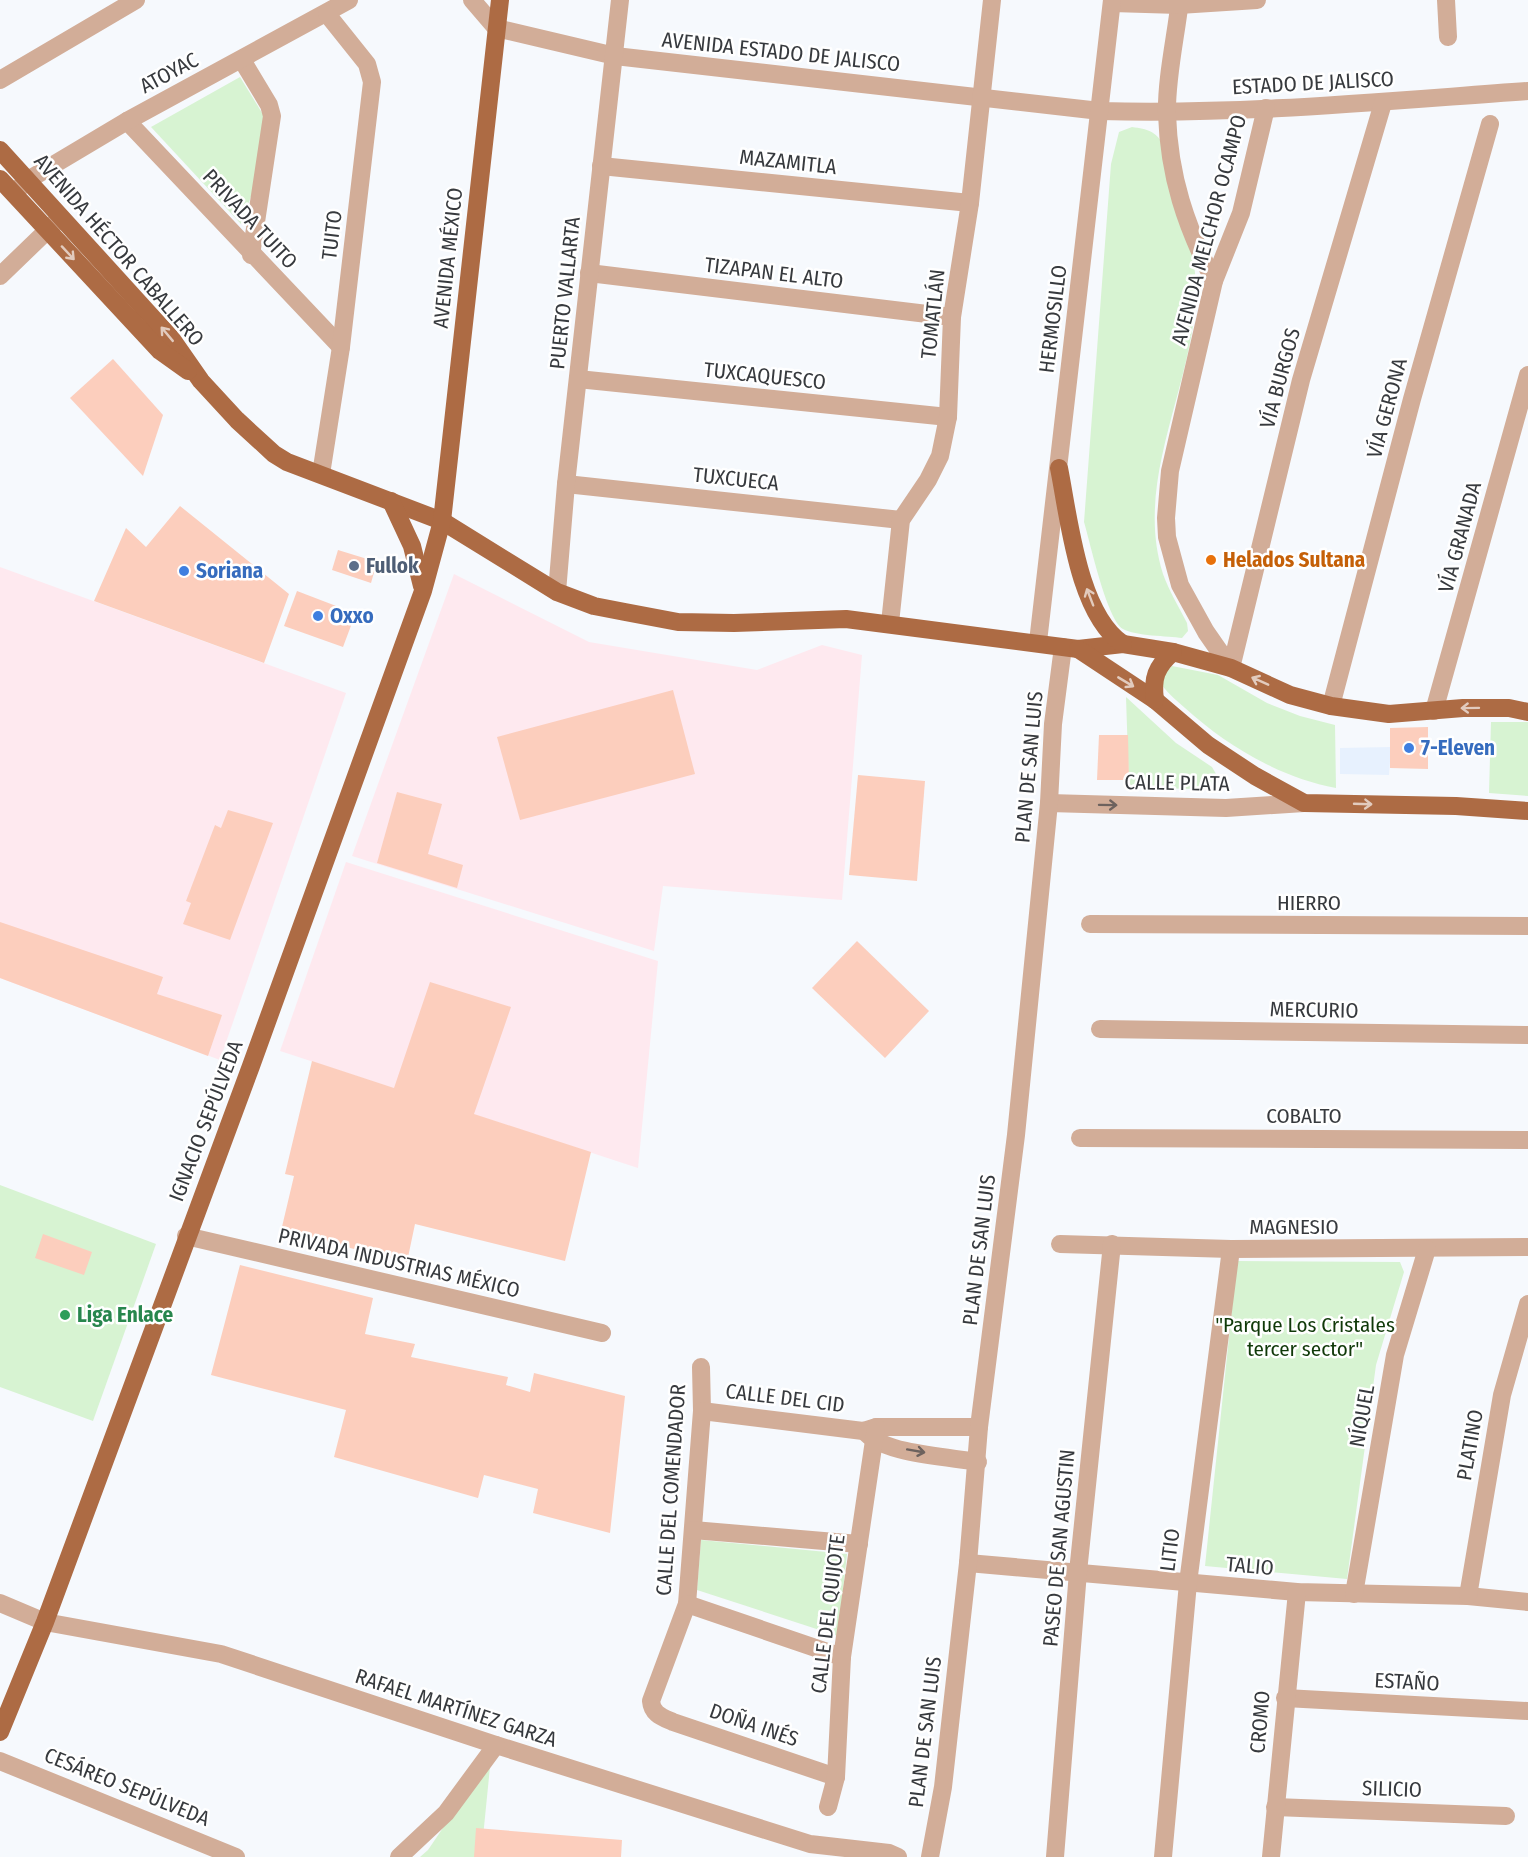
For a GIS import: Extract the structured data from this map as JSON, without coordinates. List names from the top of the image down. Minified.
{"streets":{"main road":["AVENIDA HÉCTOR CABALLERO","AVENIDA MÉXICO","IGNACIO SEPÚLVEDA"],"street":["AVENIDA ESTADO DE JALISCO","ATOYAC","ESTADO DE JALISCO","MAZAMITLA","PRIVADA TUITO","AVENIDA MELCHOR OCAMPO","TUITO","TIZAPAN EL ALTO","PUERTO VALLARTA","TOMATLÁN","HERMOSILLO","TUXCAQUESCO","VÍA BURGOS","VÍA GERONA","TUXCUECA","VÍA GRANADA","PLAN DE SAN LUIS","CALLE PLATA","HIERRO","MERCURIO","COBALTO","MAGNESIO","PRIVADA INDUSTRIAS MÉXICO","CALLE DEL CID","NÍQUEL","PLATINO","CALLE DEL COMENDADOR","PASEO DE SAN AGUSTIN","LITIO","TALIO","CALLE DEL QUIJOTE","ESTAÑO","RAFAEL MARTÍNEZ GARZA","CROMO","DOÑA INÉS","CESÁREO SEPÚLVEDA","SILICIO"]},"crossings":[["AVENIDA ESTADO DE JALISCO","ESTADO DE JALISCO"],["AVENIDA ESTADO DE JALISCO","AVENIDA MÉXICO"],["AVENIDA ESTADO DE JALISCO","PUERTO VALLARTA"],["AVENIDA ESTADO DE JALISCO","TOMATLÁN"],["AVENIDA ESTADO DE JALISCO","HERMOSILLO"],["ATOYAC","PRIVADA TUITO"],["ATOYAC","TUITO"],["ATOYAC","AVENIDA HÉCTOR CABALLERO"],["ESTADO DE JALISCO","AVENIDA MELCHOR OCAMPO"],["ESTADO DE JALISCO","HERMOSILLO"],["ESTADO DE JALISCO","VÍA BURGOS"],["MAZAMITLA","PUERTO VALLARTA"],["MAZAMITLA","TOMATLÁN"],["PRIVADA TUITO","TUITO"],["AVENIDA MELCHOR OCAMPO","VÍA BURGOS"],["TUITO","AVENIDA HÉCTOR CABALLERO"],["AVENIDA HÉCTOR CABALLERO","AVENIDA MÉXICO"],["AVENIDA HÉCTOR CABALLERO","PUERTO VALLARTA"],["AVENIDA HÉCTOR CABALLERO","TOMATLÁN"],["AVENIDA HÉCTOR CABALLERO","HERMOSILLO"],["AVENIDA HÉCTOR CABALLERO","PLAN DE SAN LUIS"],["AVENIDA HÉCTOR CABALLERO","IGNACIO SEPÚLVEDA"],["AVENIDA MÉXICO","IGNACIO SEPÚLVEDA"],["TIZAPAN EL ALTO","PUERTO VALLARTA"],["TIZAPAN EL ALTO","TOMATLÁN"],["PUERTO VALLARTA","TUXCAQUESCO"],["PUERTO VALLARTA","TUXCUECA"],["TOMATLÁN","TUXCAQUESCO"],["TOMATLÁN","TUXCUECA"],["PLAN DE SAN LUIS","CALLE PLATA"],["PLAN DE SAN LUIS","CALLE DEL CID"],["PLAN DE SAN LUIS","TALIO"],["IGNACIO SEPÚLVEDA","PRIVADA INDUSTRIAS MÉXICO"],["IGNACIO SEPÚLVEDA","RAFAEL MARTÍNEZ GARZA"],["MAGNESIO","NÍQUEL"],["MAGNESIO","PASEO DE SAN AGUSTIN"],["MAGNESIO","LITIO"],["CALLE DEL CID","CALLE DEL COMENDADOR"],["CALLE DEL CID","CALLE DEL QUIJOTE"],["NÍQUEL","TALIO"],["PLATINO","TALIO"],["CALLE DEL COMENDADOR","DOÑA INÉS"],["PASEO DE SAN AGUSTIN","TALIO"],["LITIO","TALIO"],["TALIO","CROMO"],["CALLE DEL QUIJOTE","DOÑA INÉS"],["ESTAÑO","CROMO"],["CROMO","SILICIO"]],"one_way":["CALLE PLATA"],"parks":["\"Parque Los Cristales tercer sector\""],"places":["Helados Sultana","Fullok","Soriana","Oxxo","7-Eleven","Liga Enlace"]}
